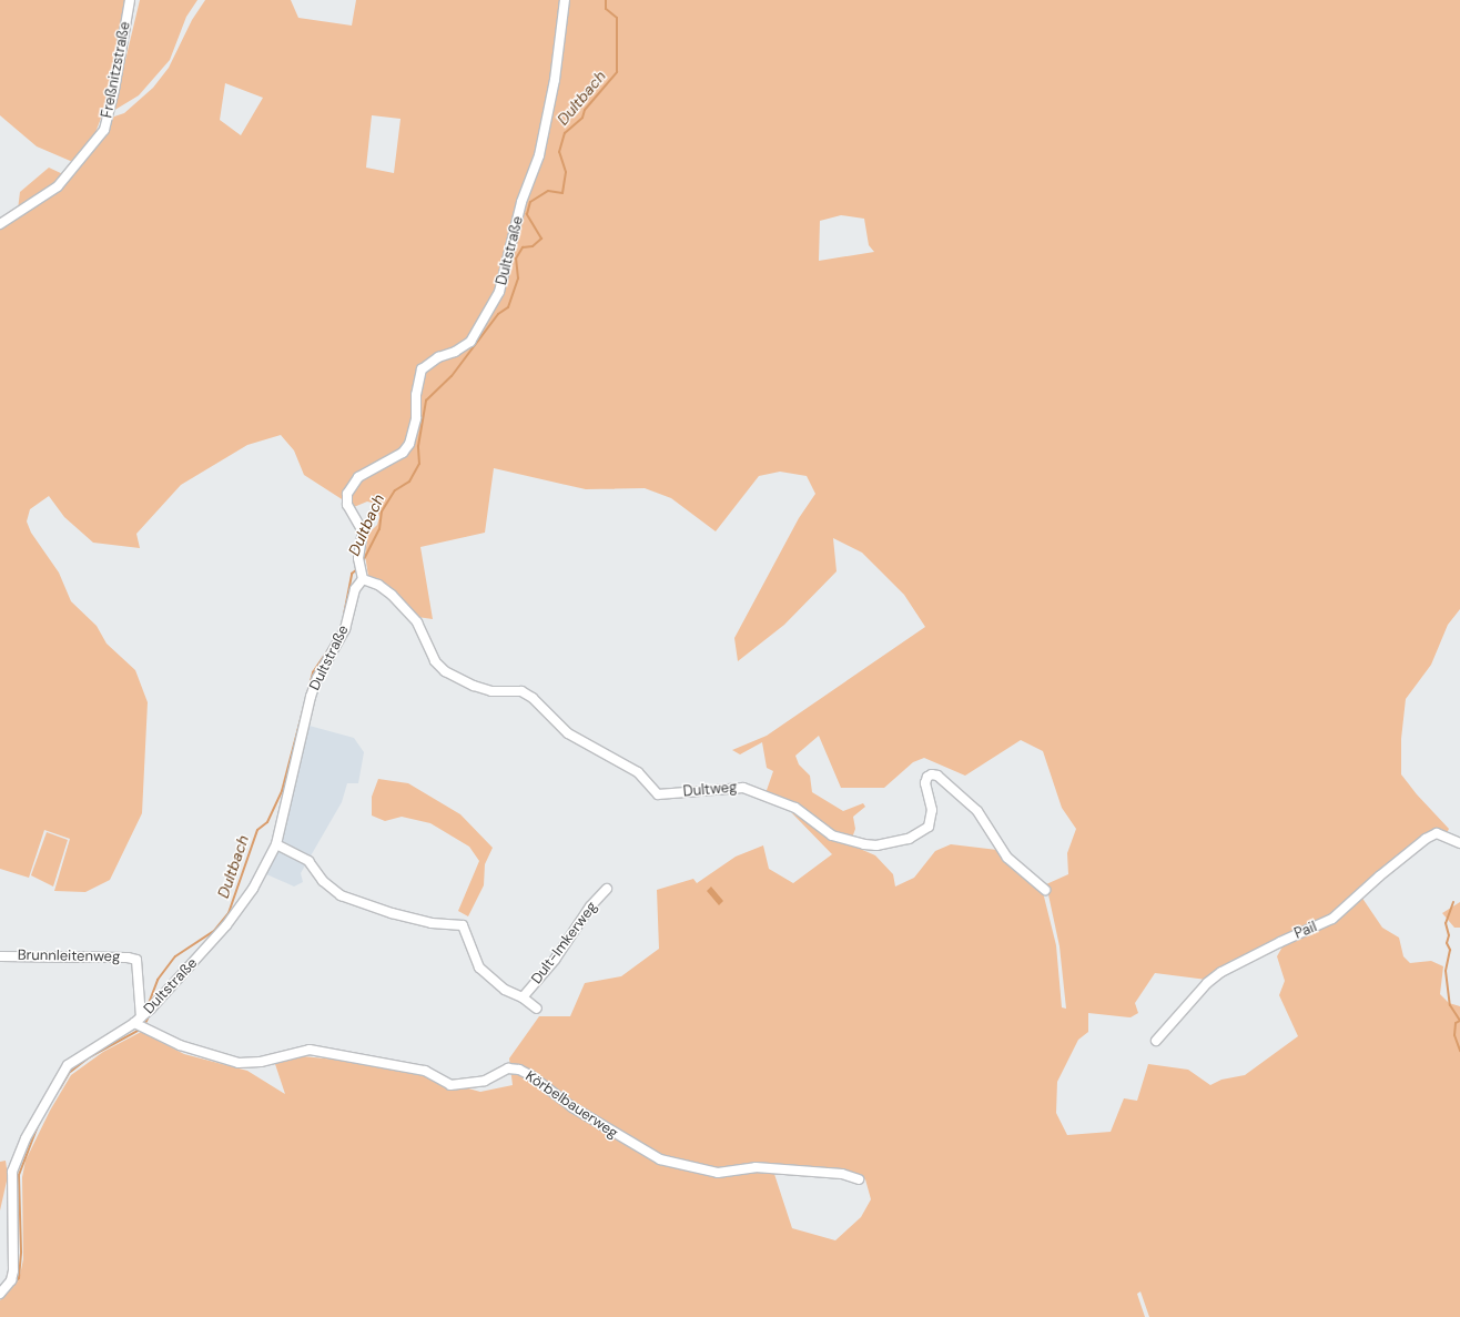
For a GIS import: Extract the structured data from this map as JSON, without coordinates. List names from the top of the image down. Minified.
{"streets":{"street":["Freßnitzstraße","Dultstraße","Dultweg","Pail","Dult-Imkerweg","Brunnleitenweg","Körbelbauerweg"]},"crossings":[["Dultstraße","Dultweg"],["Dultstraße","Brunnleitenweg"],["Dultstraße","Körbelbauerweg"],["Brunnleitenweg","Körbelbauerweg"]],"water":["Dultbach"]}
